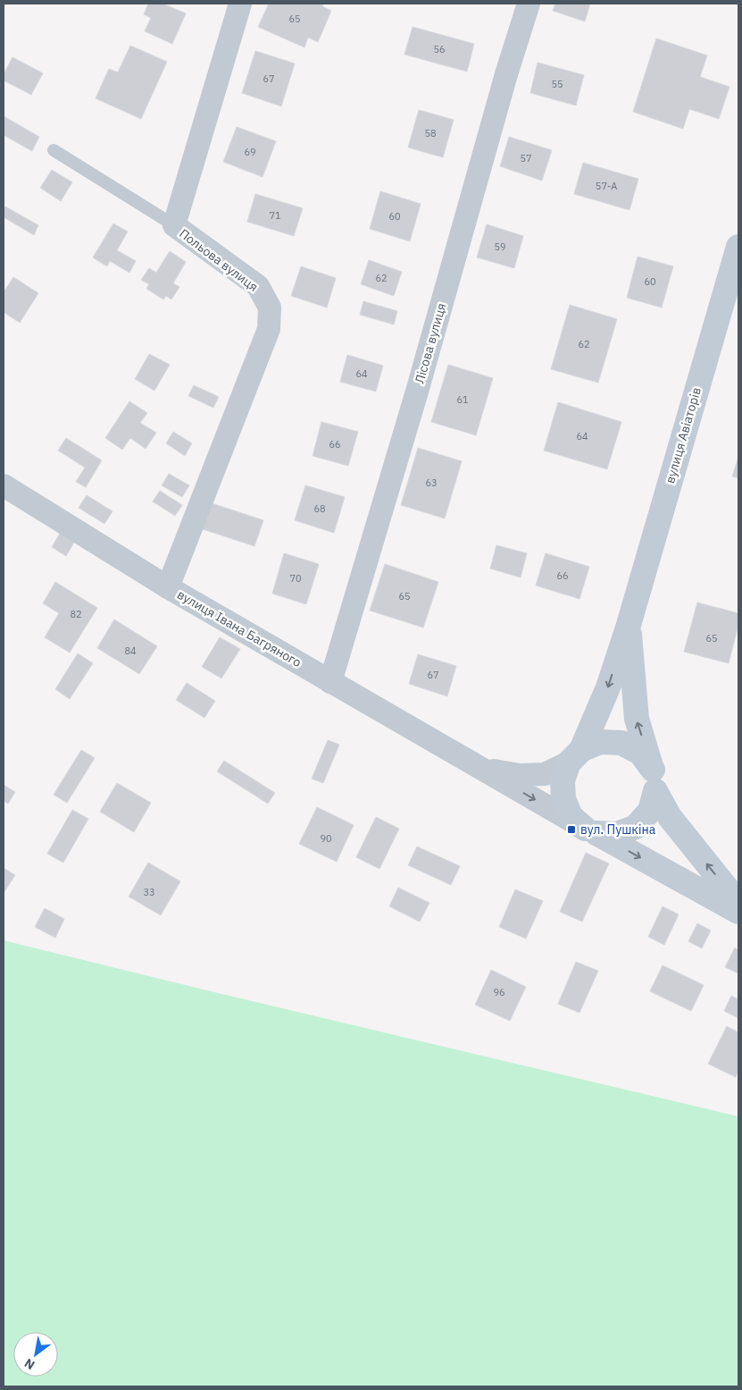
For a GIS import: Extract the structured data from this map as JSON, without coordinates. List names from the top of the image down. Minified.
{"streets":{"main road":["вулиця Авіаторів","вулиця Івана Багряного"],"street":["Польова вулиця","Лісова вулиця"]},"crossings":[["Польова вулиця","вулиця Івана Багряного"],["Лісова вулиця","вулиця Івана Багряного"],["вулиця Авіаторів","вулиця Івана Багряного"]],"places":{"transit":["вул. Пушкіна"]},"house_numbers":["65","56","67","55","58","69","57","57-А","71","60","59","62","60","62","64","61","64","66","63","68","66","70","65","82","65","84","67","90","33","96"],"north":"bottom left"}
